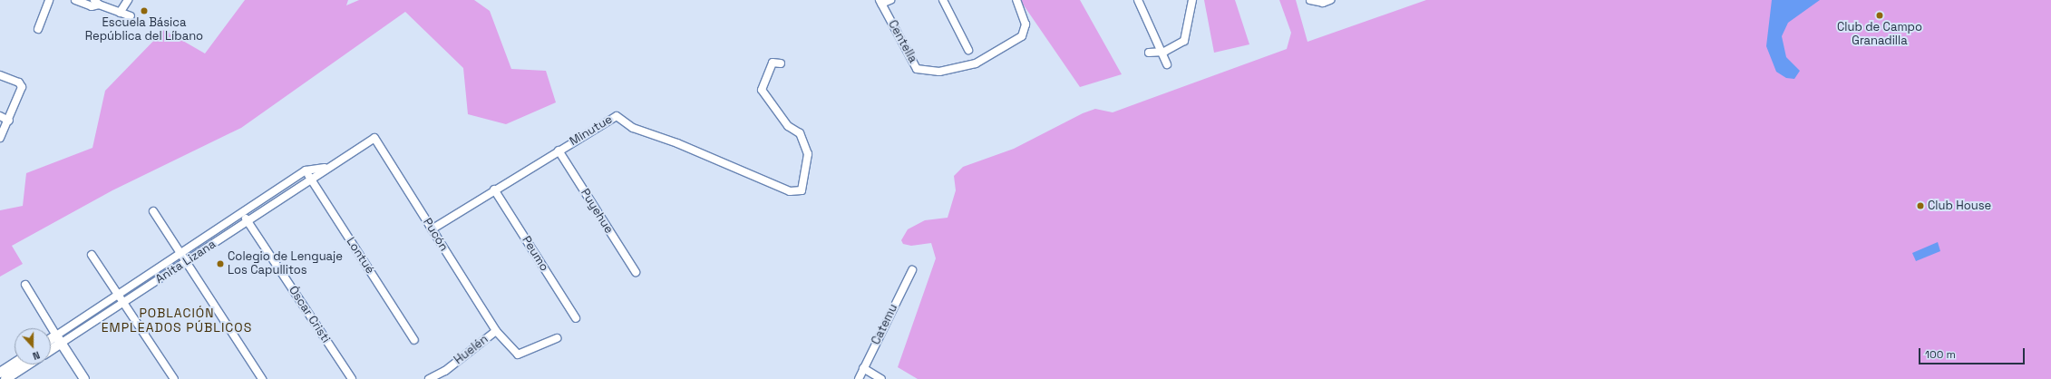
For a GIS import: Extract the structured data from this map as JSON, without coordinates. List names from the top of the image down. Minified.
{"streets":{"street":["Centella","Minutue","Puyehue","Pucón","Peumo","Lontué","Anita Lizana","Óscar Cristi","Catemu","Huelén"]},"crossings":[["Minutue","Puyehue"],["Minutue","Pucón"],["Minutue","Peumo"],["Pucón","Anita Lizana"],["Pucón","Huelén"],["Lontué","Anita Lizana"],["Anita Lizana","Óscar Cristi"]],"districts":["POBLACIÓN EMPLEADOS PÚBLICOS"],"places":["Escuela Básica República del Líbano","Club de Campo Granadilla","Club House","Colegio de Lenguaje Los Capullitos"],"scale_bar":"100 m","north":"bottom"}
